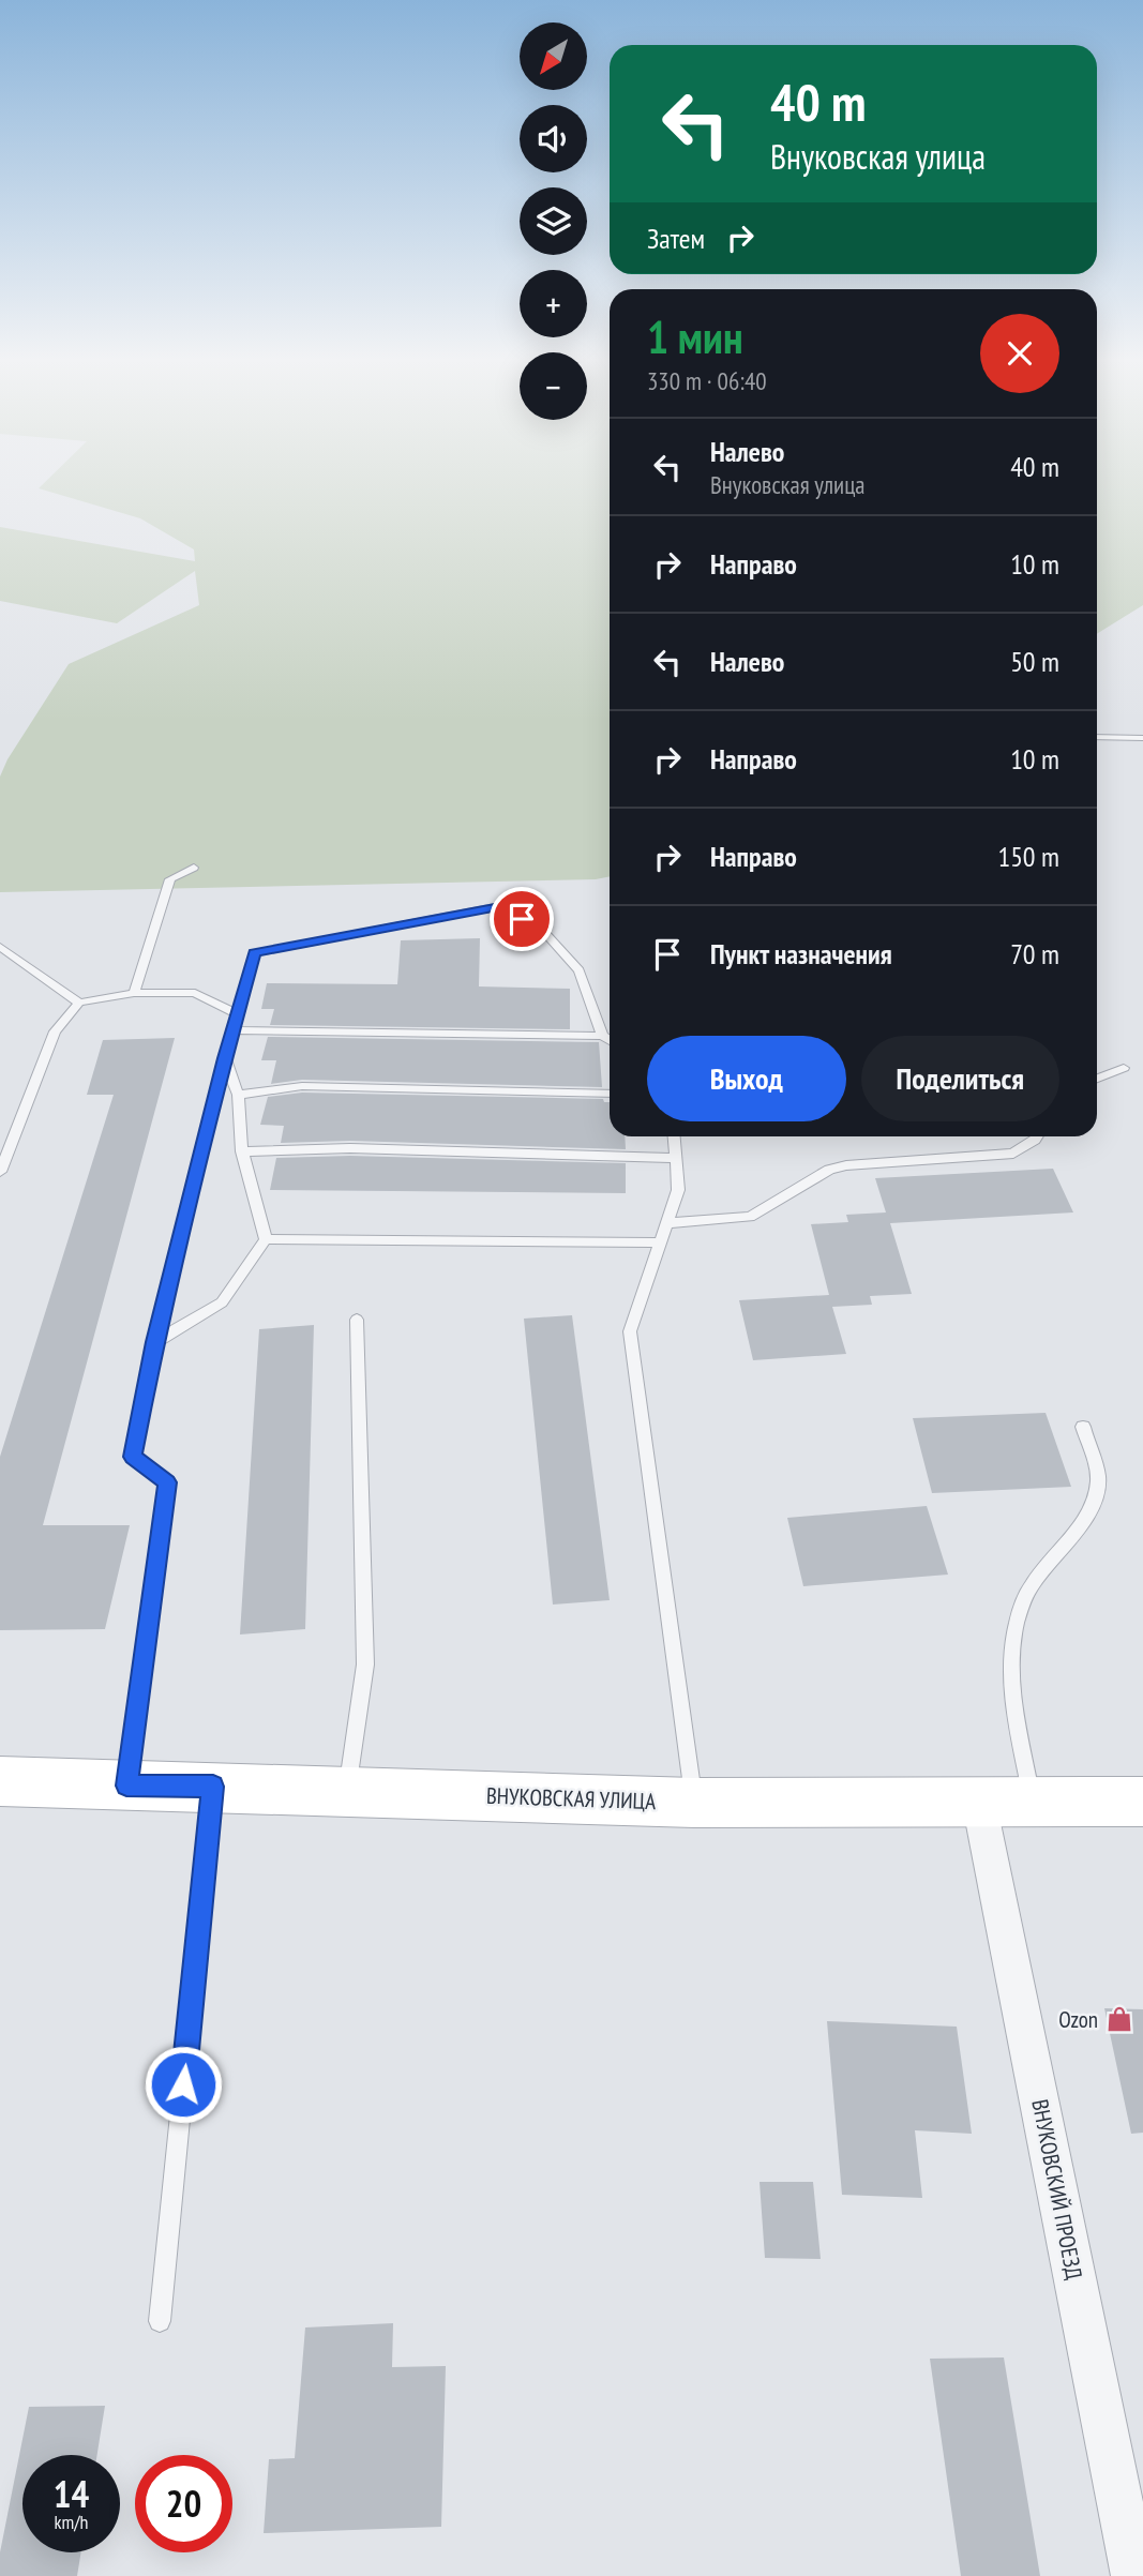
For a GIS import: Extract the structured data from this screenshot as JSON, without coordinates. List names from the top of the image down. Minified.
{"streets":{"main road":["ВНУКОВСКАЯ УЛИЦА"],"street":["ВНУКОВСКИЙ ПРОЕЗД"]},"crossings":[["ВНУКОВСКАЯ УЛИЦА","ВНУКОВСКИЙ ПРОЕЗД"]],"places":{"shop":["Ozon"]},"north":"bottom left","page":{"map_buttons":["+","−"],"turn":["40 m","Внуковская улица"],"then":"Затем","heading":["1 мин","330 m · 06:40"],"list":[{"name":"Налево","note":"Внуковская улица","value":"40 m"},{"name":"Направо","value":"10 m"},{"name":"Налево","value":"50 m"},{"name":"Направо","value":"10 m"},{"name":"Направо","value":"150 m"},{"name":"Пункт назначения","value":"70 m"}],"buttons":["Выход","Поделиться"],"speed":"14 km/h","limit":"20"}}
